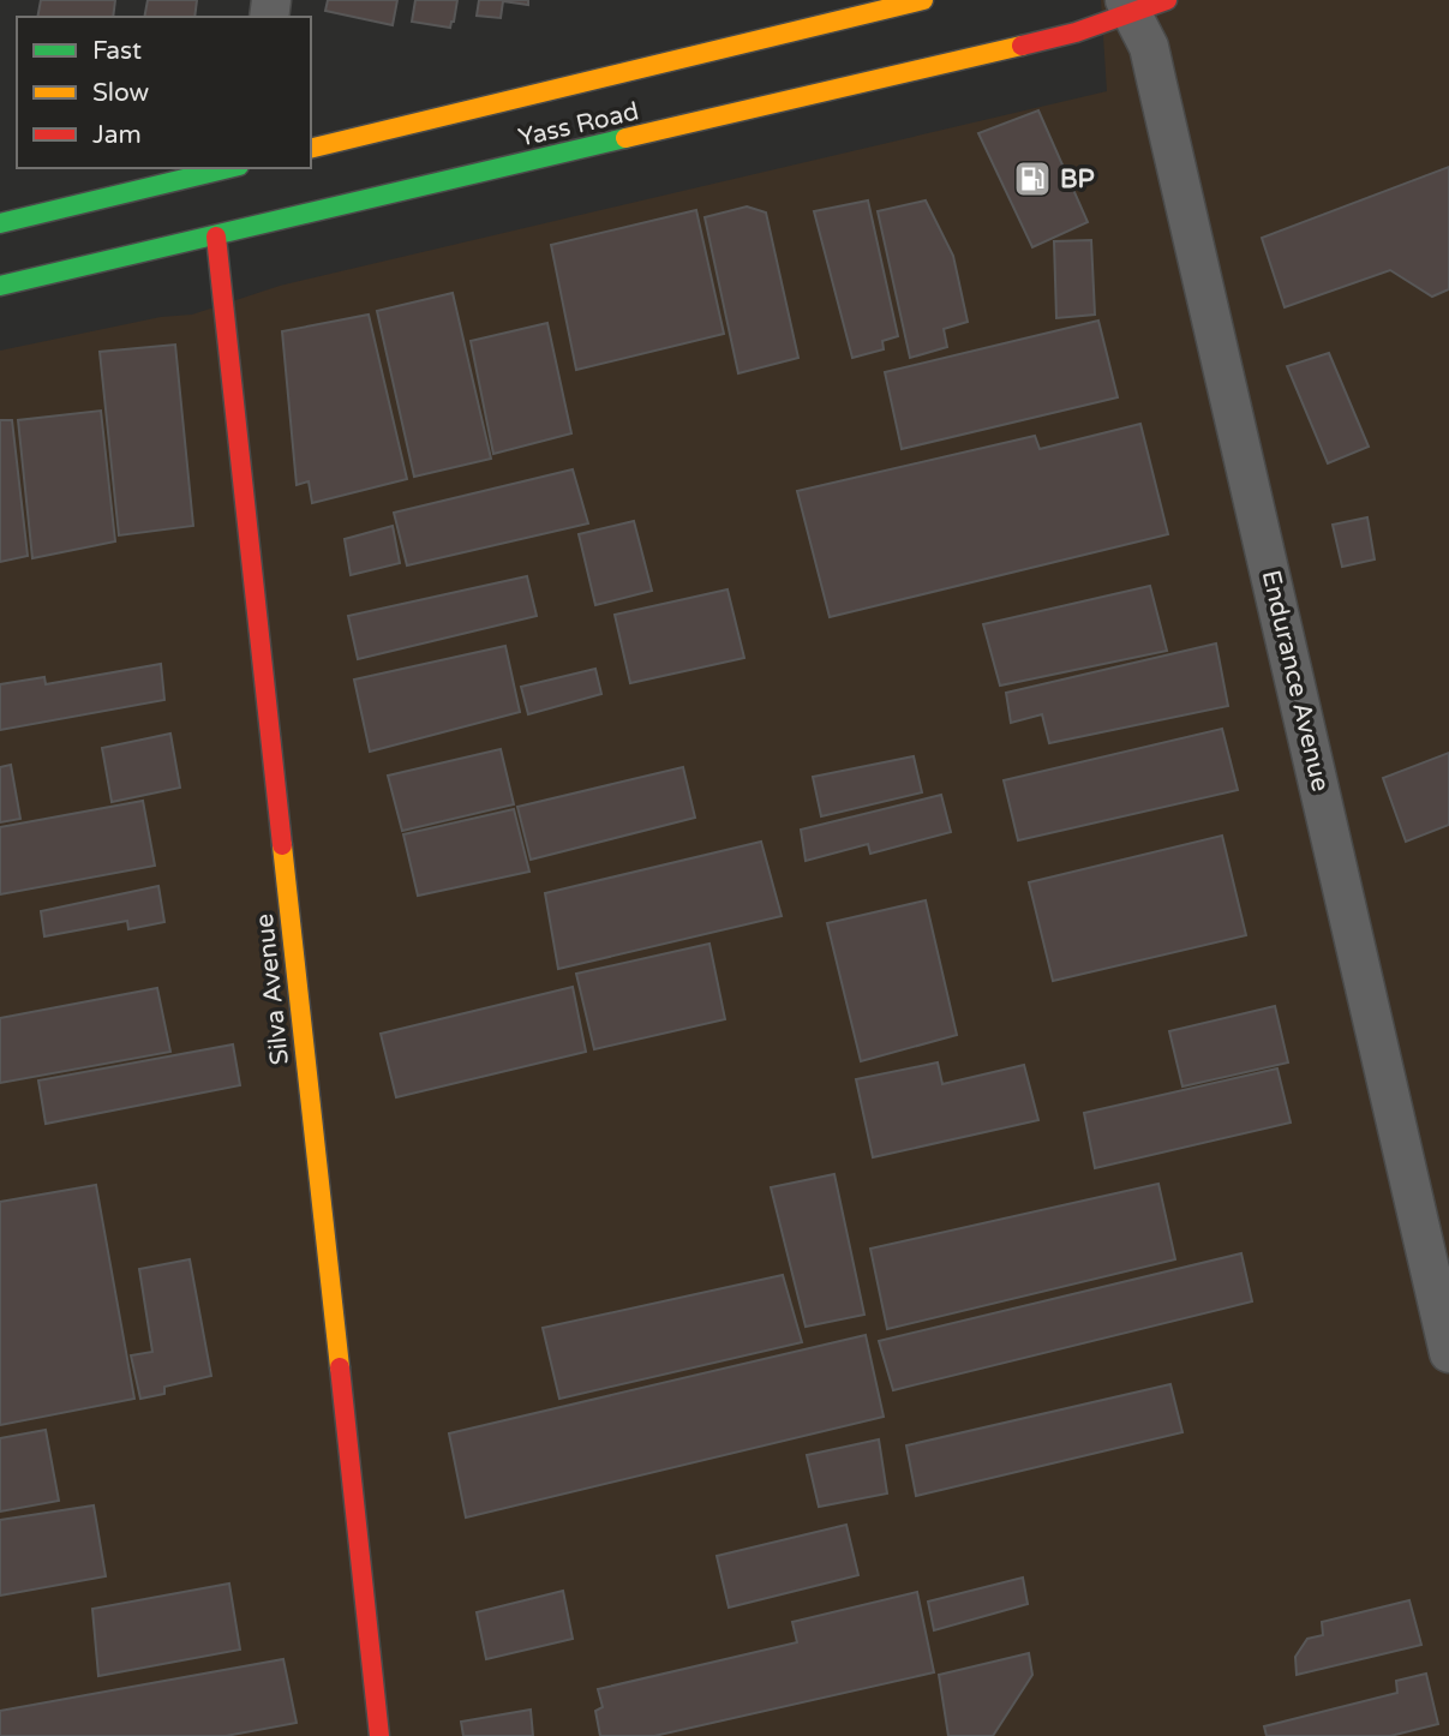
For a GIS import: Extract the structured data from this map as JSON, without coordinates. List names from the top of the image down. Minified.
{"streets":{"main road":["Yass Road","Silva Avenue"],"street":["Endurance Avenue"]},"crossings":[["Yass Road","Endurance Avenue"],["Yass Road","Silva Avenue"]],"places":{"fuel station":["BP"]},"legend":["Fast","Slow","Jam"]}
